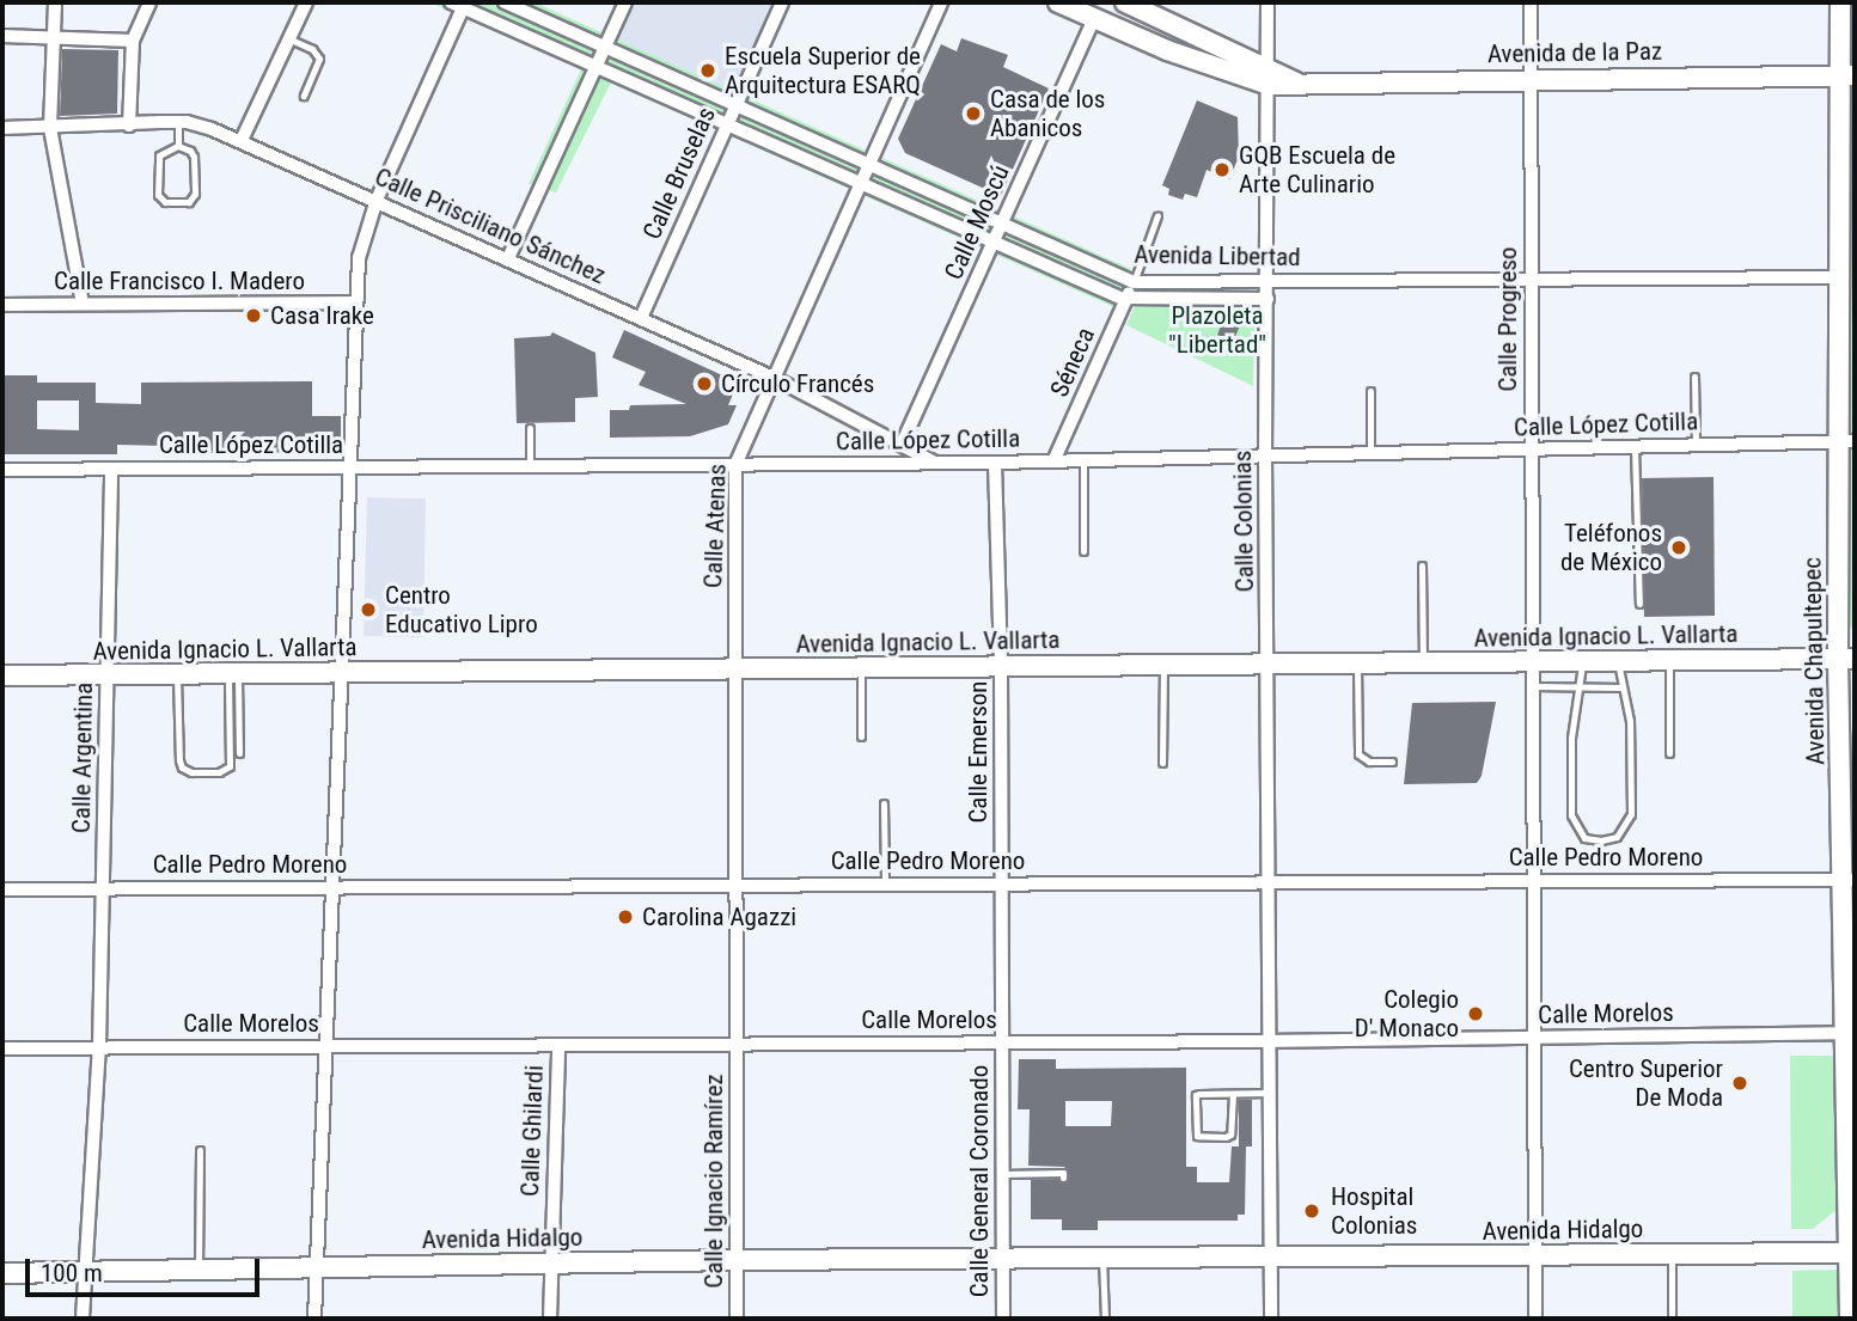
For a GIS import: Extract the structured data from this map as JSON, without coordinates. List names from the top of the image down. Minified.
{"streets":{"main road":["Avenida de la Paz","Avenida Ignacio L. Vallarta","Avenida Chapultepec","Avenida Hidalgo"],"street":["Calle Bruselas","Calle Moscú","Calle Prisciliano Sánchez","Avenida Libertad","Calle Francisco I. Madero","Calle Progreso","Séneca","Calle López Cotilla","Calle Colonias","Calle Atenas","Calle Emerson","Calle Argentina","Calle Pedro Moreno","Calle Morelos","Calle Ghilardi","Calle Ignacio Ramírez","Calle General Coronado"]},"crossings":[["Avenida de la Paz","Calle Moscú"],["Avenida de la Paz","Calle Progreso"],["Avenida de la Paz","Calle Colonias"],["Avenida de la Paz","Avenida Chapultepec"],["Calle Bruselas","Calle Prisciliano Sánchez"],["Calle Bruselas","Avenida Libertad"],["Calle Moscú","Calle Prisciliano Sánchez"],["Calle Moscú","Avenida Libertad"],["Calle Prisciliano Sánchez","Calle López Cotilla"],["Calle Prisciliano Sánchez","Calle Atenas"],["Avenida Libertad","Calle Progreso"],["Avenida Libertad","Séneca"],["Avenida Libertad","Calle Colonias"],["Avenida Libertad","Calle Atenas"],["Avenida Libertad","Avenida Chapultepec"],["Calle Progreso","Calle López Cotilla"],["Calle Progreso","Avenida Ignacio L. Vallarta"],["Calle Progreso","Calle Pedro Moreno"],["Calle Progreso","Calle Morelos"],["Calle Progreso","Avenida Hidalgo"],["Séneca","Calle López Cotilla"],["Calle López Cotilla","Calle Colonias"],["Calle López Cotilla","Calle Atenas"],["Calle López Cotilla","Avenida Chapultepec"],["Calle López Cotilla","Calle Emerson"],["Calle López Cotilla","Calle Argentina"],["Calle Colonias","Avenida Ignacio L. Vallarta"],["Calle Colonias","Calle Pedro Moreno"],["Calle Colonias","Calle Morelos"],["Calle Colonias","Avenida Hidalgo"],["Calle Atenas","Avenida Ignacio L. Vallarta"],["Calle Atenas","Calle Pedro Moreno"],["Calle Atenas","Calle Morelos"],["Calle Atenas","Calle Ignacio Ramírez"],["Avenida Ignacio L. Vallarta","Avenida Chapultepec"],["Avenida Ignacio L. Vallarta","Calle Emerson"],["Avenida Ignacio L. Vallarta","Calle Argentina"],["Avenida Chapultepec","Calle Pedro Moreno"],["Avenida Chapultepec","Calle Morelos"],["Avenida Chapultepec","Avenida Hidalgo"],["Calle Emerson","Calle Pedro Moreno"],["Calle Emerson","Calle Morelos"],["Calle Emerson","Calle General Coronado"],["Calle Argentina","Calle Pedro Moreno"],["Calle Argentina","Calle Morelos"],["Calle Argentina","Avenida Hidalgo"],["Calle Morelos","Calle Ghilardi"],["Calle Morelos","Calle Ignacio Ramírez"],["Calle Morelos","Calle General Coronado"],["Calle Ghilardi","Avenida Hidalgo"],["Calle Ignacio Ramírez","Avenida Hidalgo"],["Calle General Coronado","Avenida Hidalgo"]],"parks":["Plazoleta \"Libertad\""],"places":["Escuela Superior de Arquitectura ESARQ","Casa de los Abanicos","GQB Escuela de Arte Culinario","Casa Irake","Círculo Francés","Teléfonos de México","Centro Educativo Lipro","Carolina Agazzi","Colegio D' Monaco","Centro Superior De Moda","Hospital Colonias"],"scale_bar":"100 m"}
